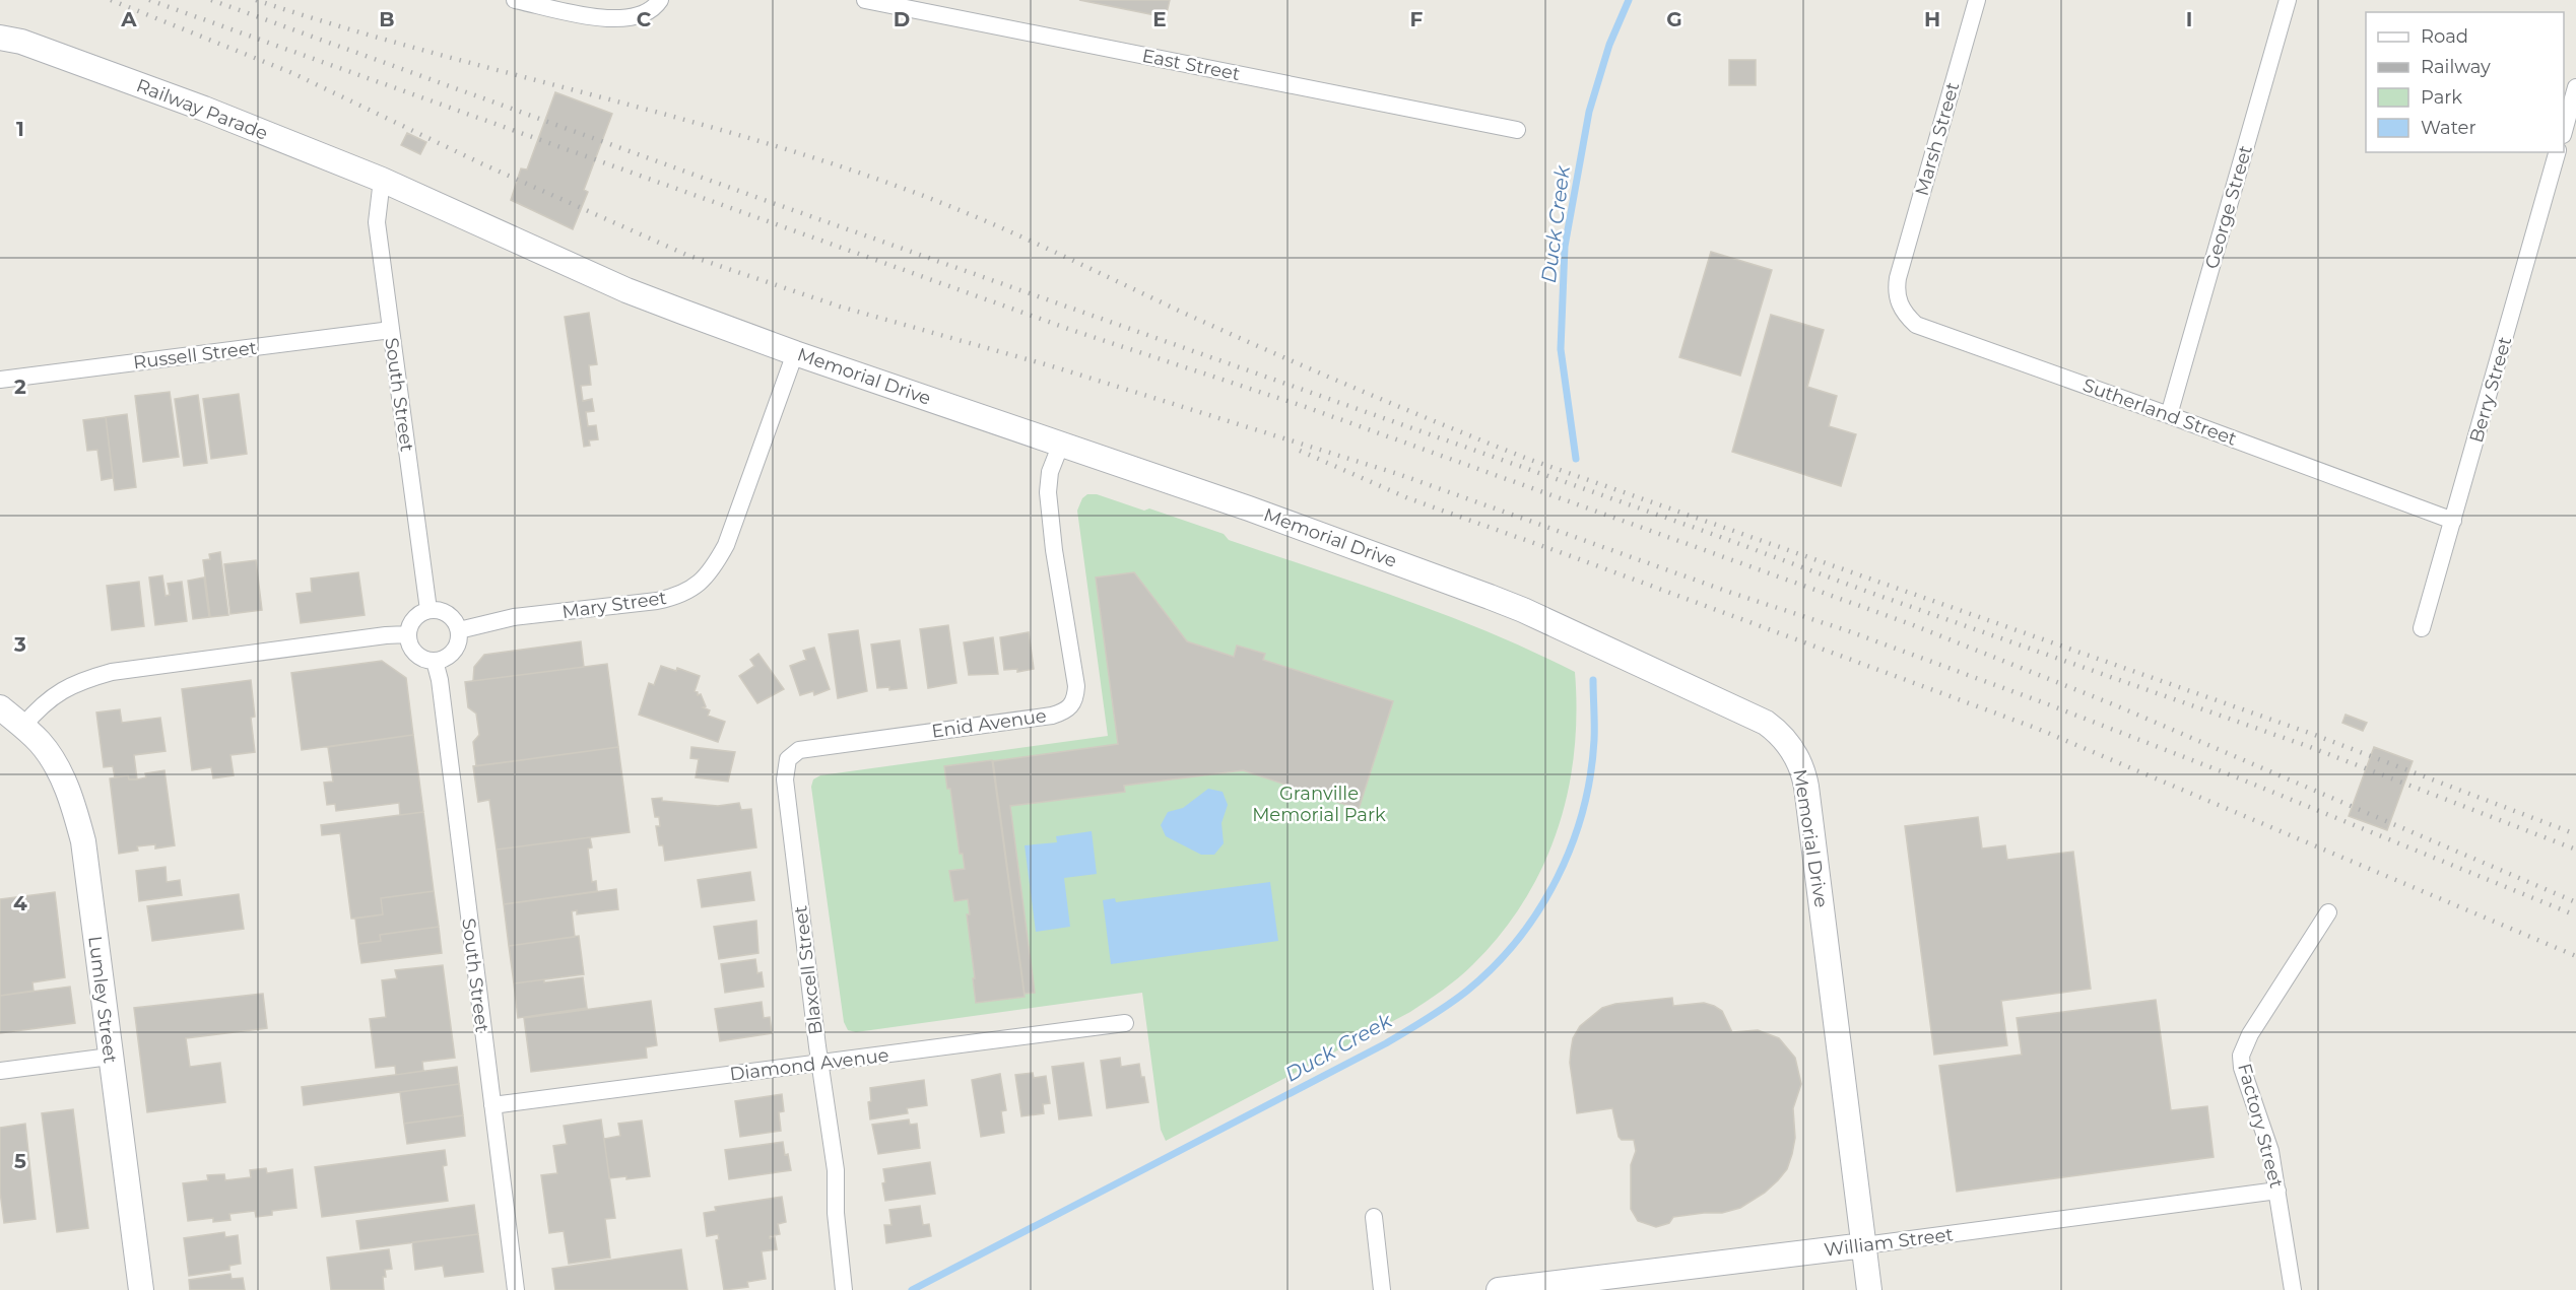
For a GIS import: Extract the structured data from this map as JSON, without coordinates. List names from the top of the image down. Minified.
{"streets":{"main road":["Railway Parade","Memorial Drive","Lumley Street","William Street"],"street":["East Street","Marsh Street","George Street","Russell Street","Berry Street","South Street","Sutherland Street","Mary Street","Enid Avenue","Blaxcell Street","Diamond Avenue","Factory Street"]},"crossings":[["Railway Parade","Memorial Drive"],["Railway Parade","South Street"],["Marsh Street","Sutherland Street"],["George Street","Sutherland Street"],["Russell Street","South Street"],["Memorial Drive","South Street"],["Memorial Drive","Mary Street"],["Memorial Drive","Enid Avenue"],["Memorial Drive","William Street"],["Berry Street","Sutherland Street"],["South Street","Mary Street"],["South Street","Diamond Avenue"],["Enid Avenue","Blaxcell Street"],["Blaxcell Street","Diamond Avenue"],["Factory Street","William Street"]],"water":["Duck Creek"],"parks":["Granville Memorial Park"],"legend":["Road","Railway","Park","Water"],"grid":{"columns":["A","B","C","D","E","F","G","H","I"],"rows":["1","2","3","4","5"]}}
